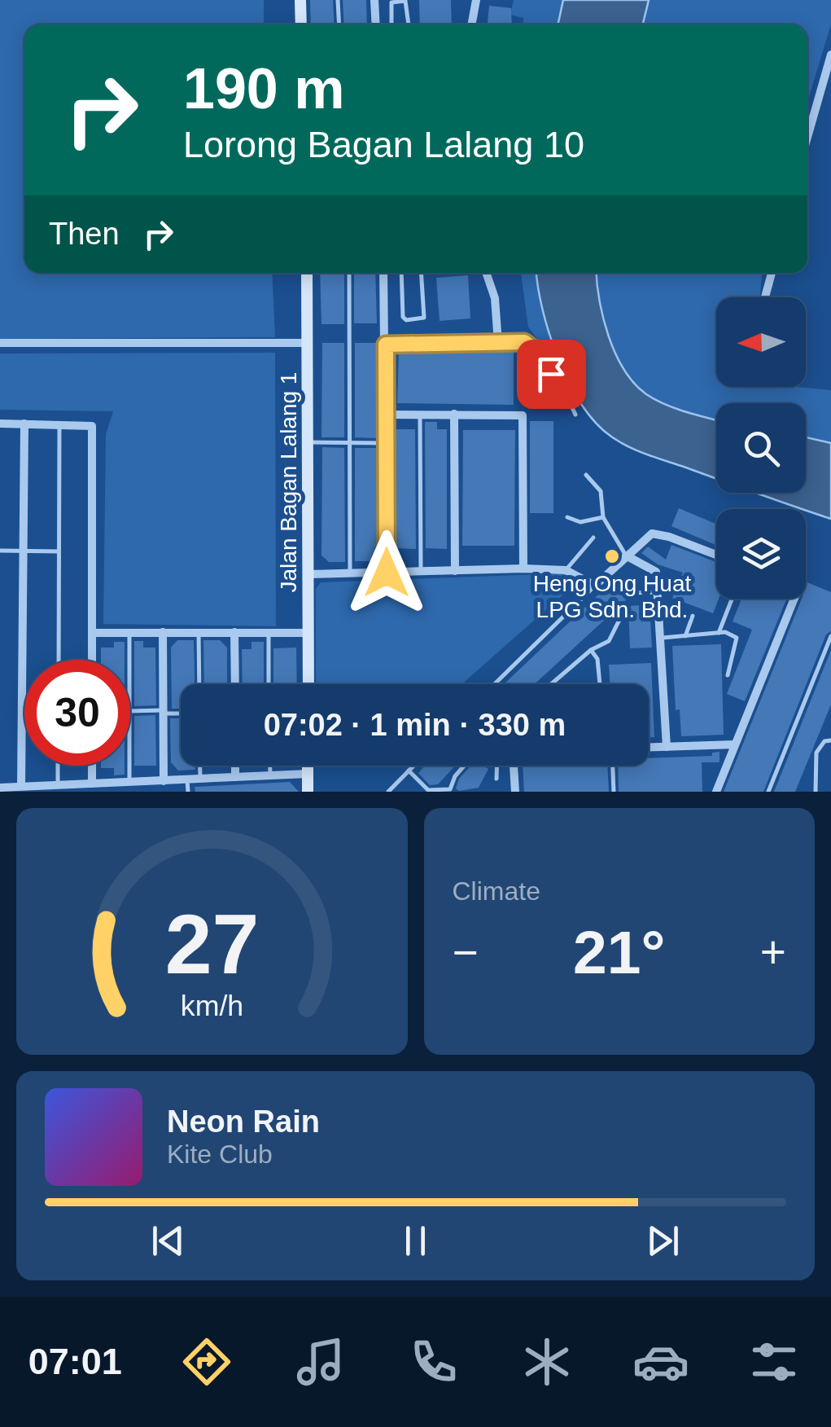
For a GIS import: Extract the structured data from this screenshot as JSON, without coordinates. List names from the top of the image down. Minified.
{"streets":{"main road":["Jalan Bagan Lalang 1"]},"places":["Heng Ong Huat LPG Sdn. Bhd."],"north":"left","page":{"turn":["190 m","Lorong Bagan Lalang 10"],"then":"Then","limit":"30","trip":"07:02 · 1 min · 330 m","tile":"Climate","heat":["−","21°","+"],"song":["Neon Rain","Kite Club"],"tabs":"07:01","gauge":["27","km/h"]}}
